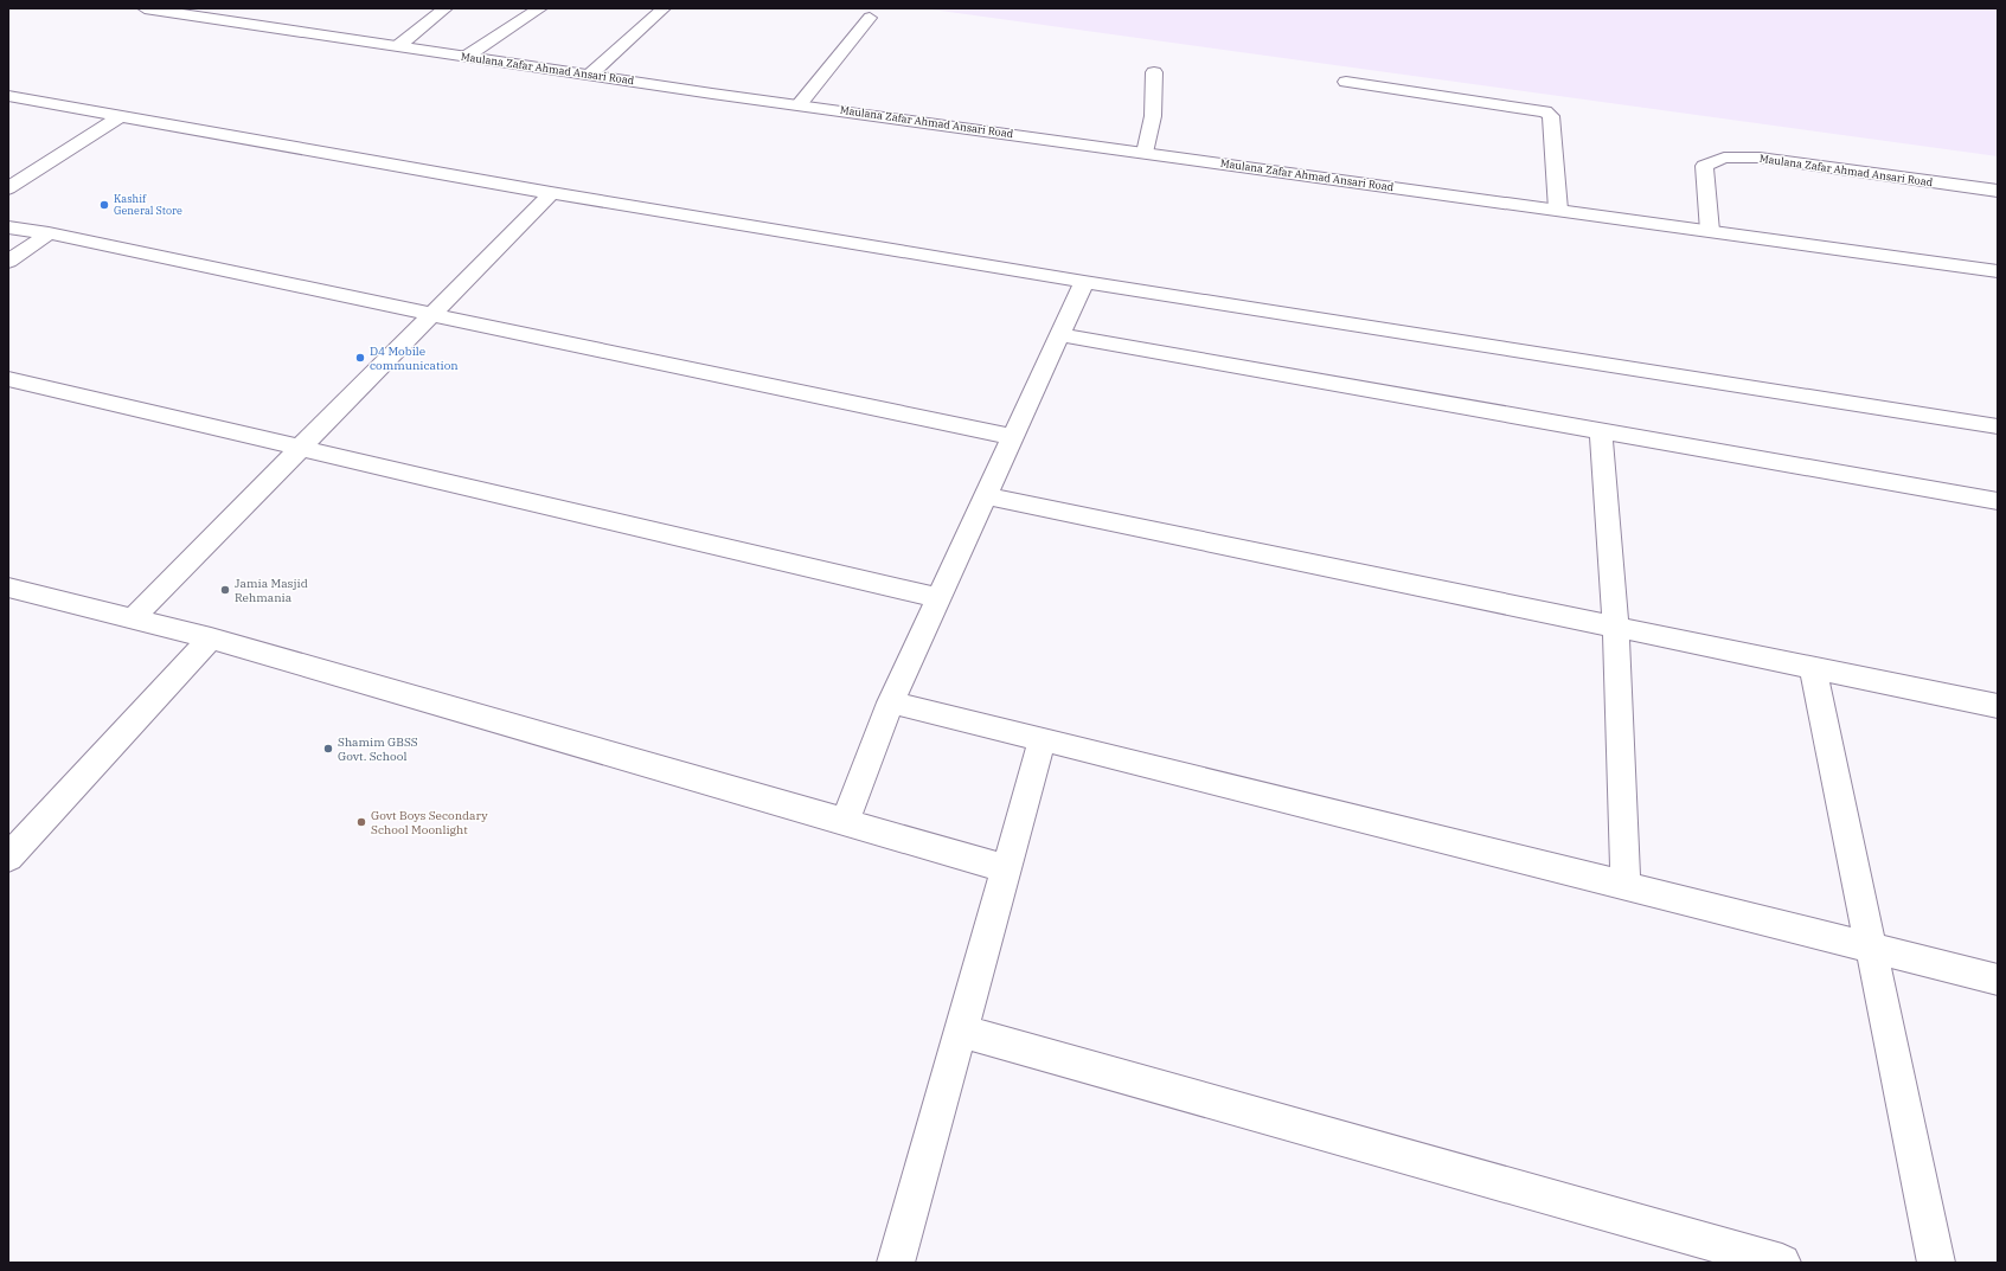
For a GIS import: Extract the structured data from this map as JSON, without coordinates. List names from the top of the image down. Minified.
{"streets":{"street":["Maulana Zafar Ahmad Ansari Road"]},"places":["Kashif General Store","D4 Mobile communication","Jamia Masjid Rehmania","Shamim GBSS Govt. School","Govt Boys Secondary School Moonlight"]}
